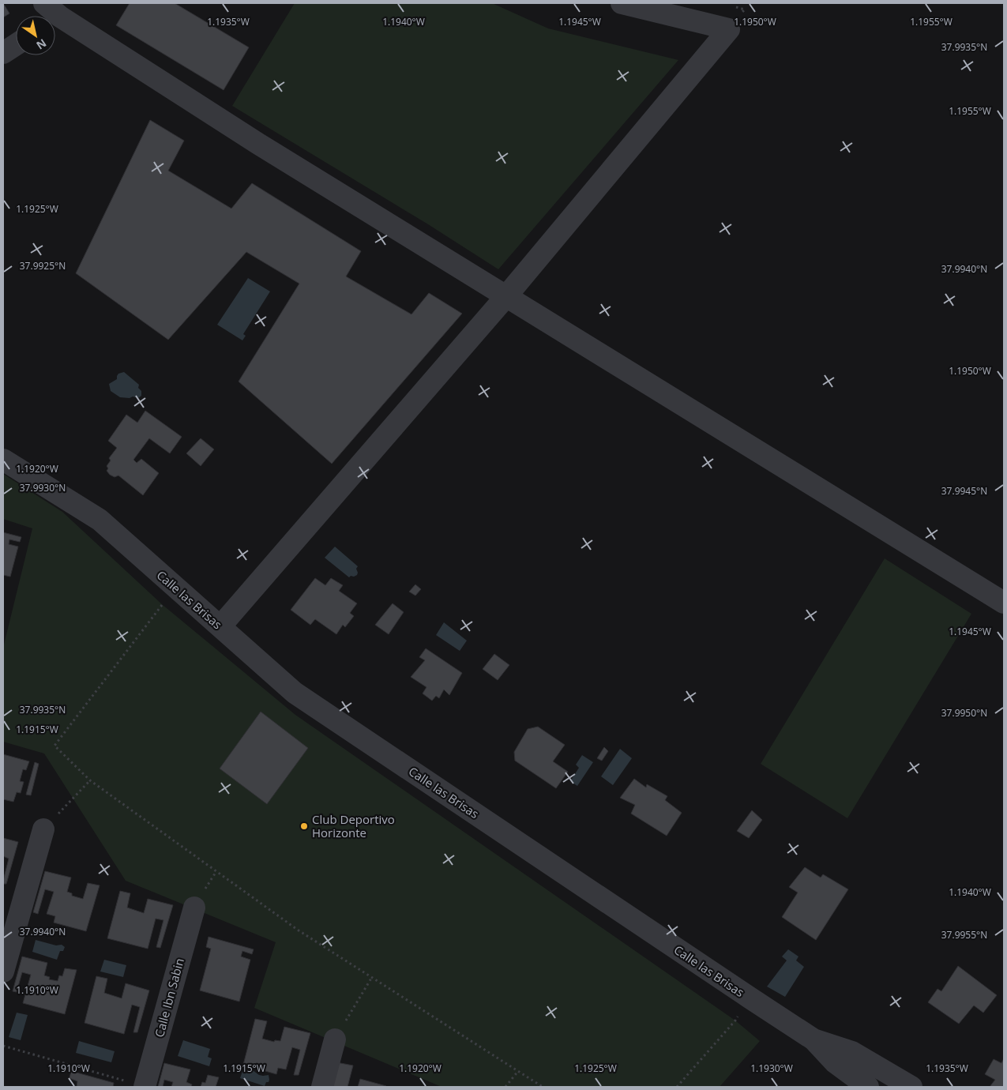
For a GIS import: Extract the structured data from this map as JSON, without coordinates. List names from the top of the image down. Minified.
{"streets":{"street":["Calle las Brisas","Calle Ibn Sabin"]},"places":["Club Deportivo Horizonte"],"north":"bottom right","coordinates":["1.1935°W","1.1945°W","1.1950°W","1.1940°W","1.1955°W","37.9935°N","1.1925°W","37.9925°N","37.9940°N","1.1920°W","37.9930°N","37.9945°N","37.9950°N","1.1915°W","37.9955°N","1.1910°W","1.1930°W"]}
